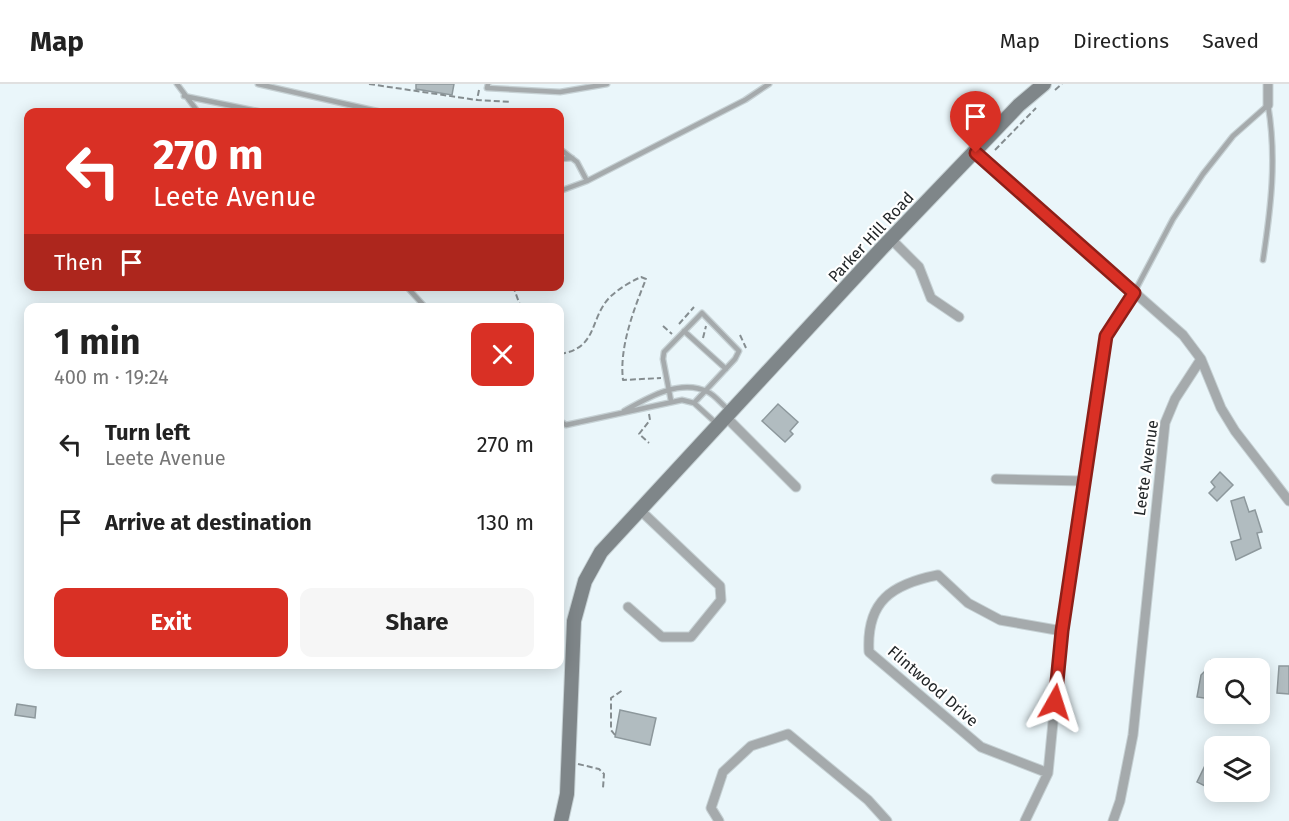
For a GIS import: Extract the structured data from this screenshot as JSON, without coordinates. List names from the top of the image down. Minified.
{"streets":{"street":["Parker Hill Road","Leete Avenue","Flintwood Drive"]},"page":{"header":"Map","nav":["Map","Directions","Saved"],"turn":["270 m","Leete Avenue"],"then":"Then","heading":["1 min","400 m · 19:24"],"list":[{"name":"Turn left","note":"Leete Avenue","value":"270 m"},{"name":"Arrive at destination","value":"130 m"}],"buttons":["Exit","Share"]}}
